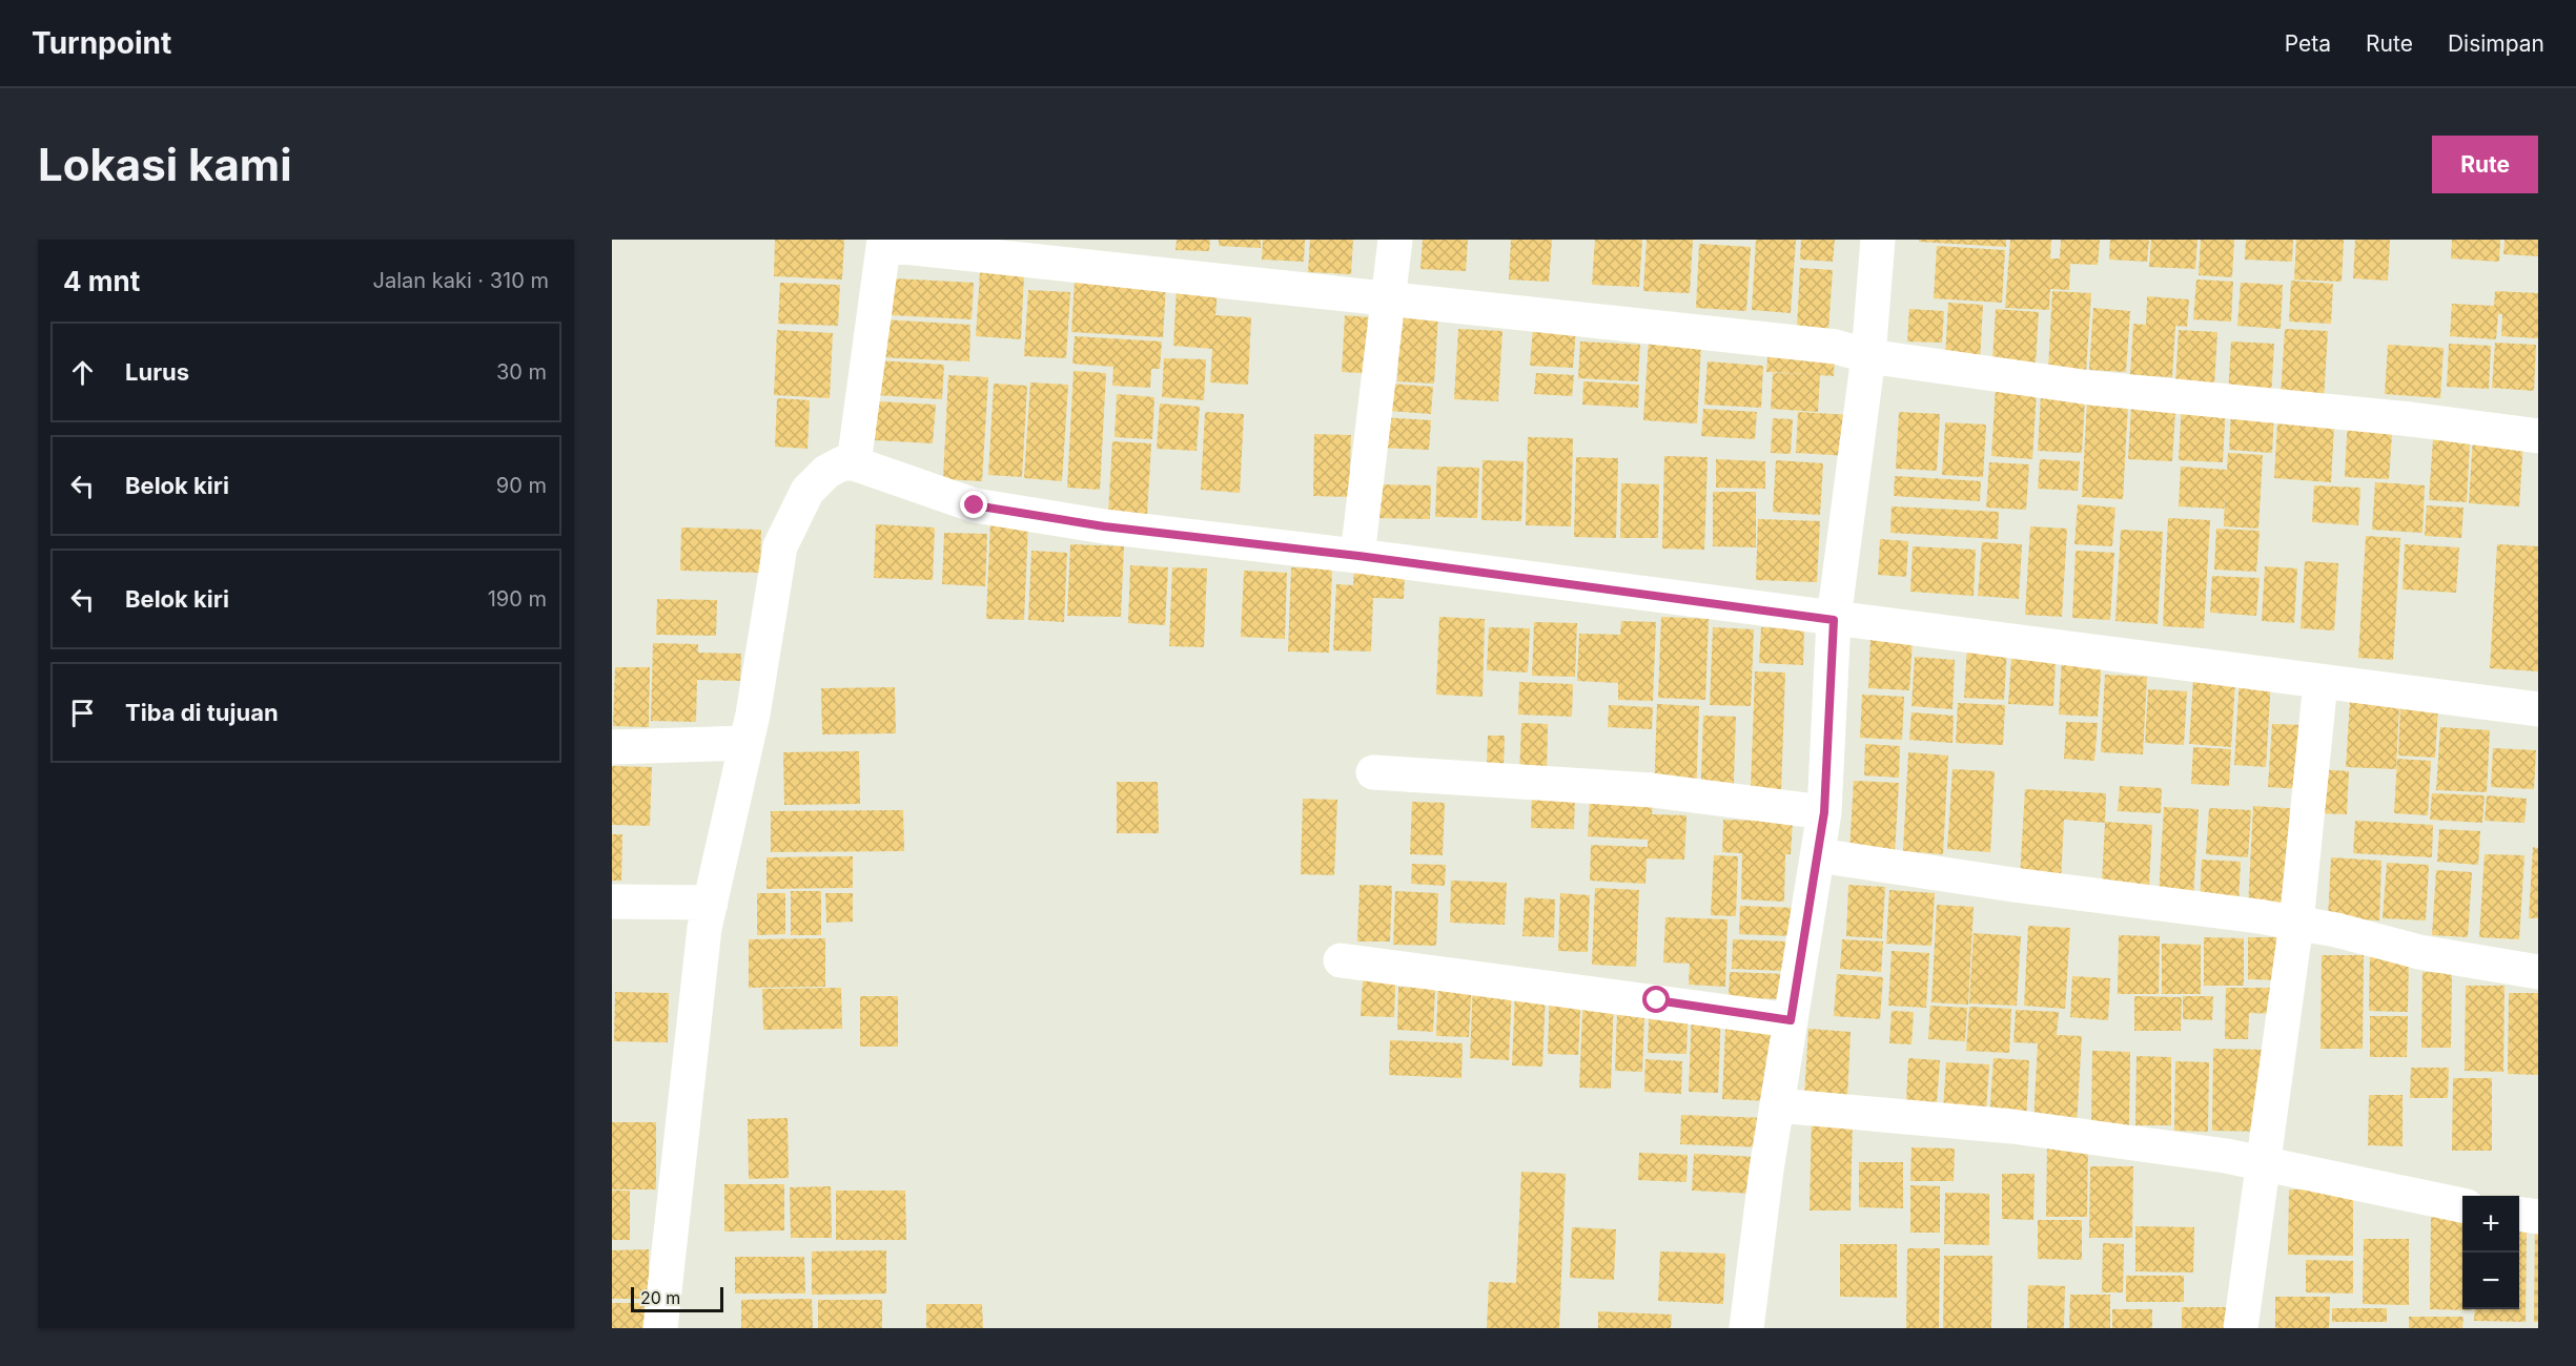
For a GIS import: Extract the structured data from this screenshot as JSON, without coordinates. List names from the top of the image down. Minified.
{"scale_bar":"20 m","page":{"header":"Turnpoint","nav":["Peta","Rute","Disimpan"],"buttons":"Rute","title":"Lokasi kami","heading":["4 mnt","Jalan kaki · 310 m"],"list":[["Lurus","30 m"],["Belok kiri","90 m"],["Belok kiri","190 m"],"Tiba di tujuan"],"map_buttons":["+","−"],"scale":"20 m"}}
